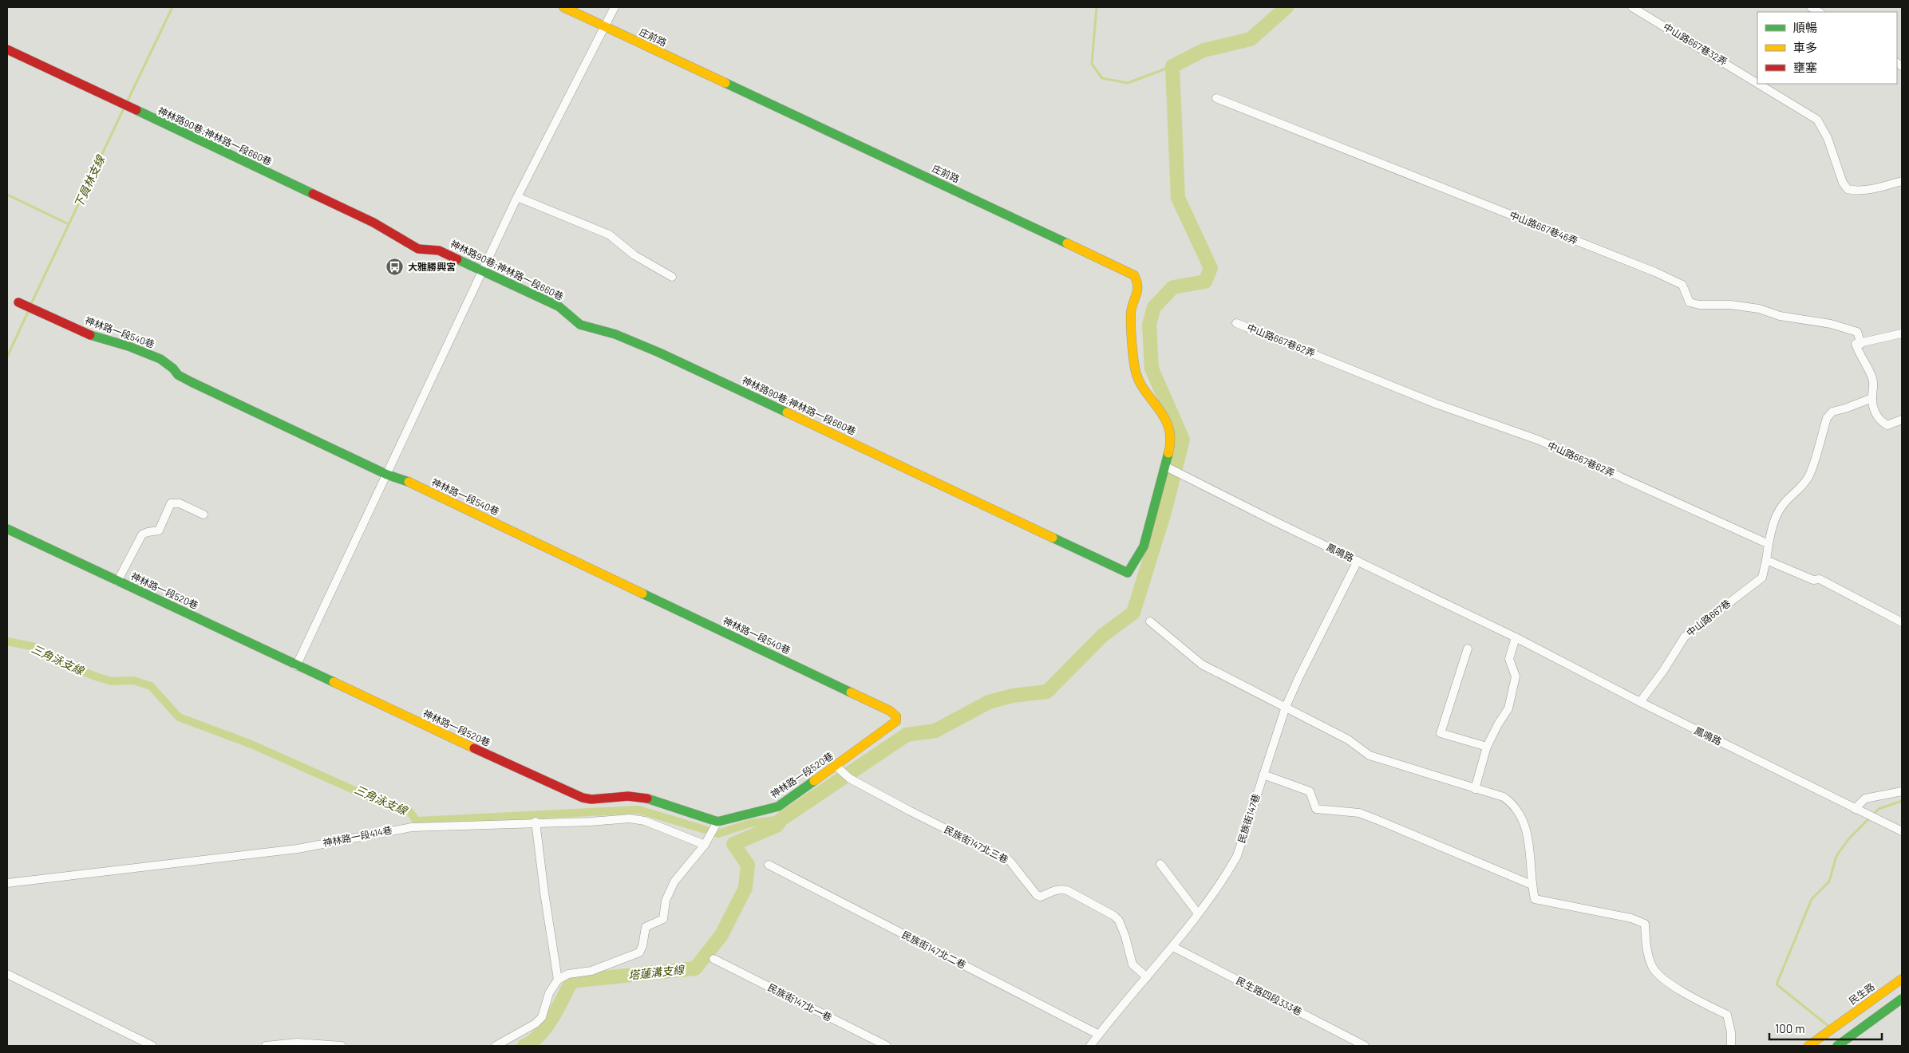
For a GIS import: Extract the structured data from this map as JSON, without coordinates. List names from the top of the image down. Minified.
{"streets":{"street":["庄前路","中山路667巷32弄","神林路90巷;神林路一段660巷","中山路667巷46弄","神林路一段540巷","中山路667巷62弄","鳳鳴路","神林路一段520巷","中山路667巷","民族街147巷","神林路一段414巷","民族街147北三巷","民族街147北二巷","民生路","民生路四段333巷","民族街147北一巷"]},"crossings":[["庄前路","神林路90巷;神林路一段660巷"],["庄前路","鳳鳴路"],["神林路一段540巷","神林路一段520巷"],["鳳鳴路","中山路667巷"],["鳳鳴路","民族街147巷"],["神林路一段520巷","民族街147北三巷"],["民族街147巷","民族街147北三巷"],["民族街147巷","民族街147北二巷"],["民族街147巷","民生路四段333巷"]],"water":["下員林支線","三角泳支線","塔蓮溝支線"],"places":{"bus stop":["大雅勝興宮"]},"legend":["順暢","車多","壅塞"],"scale_bar":"100 m"}
